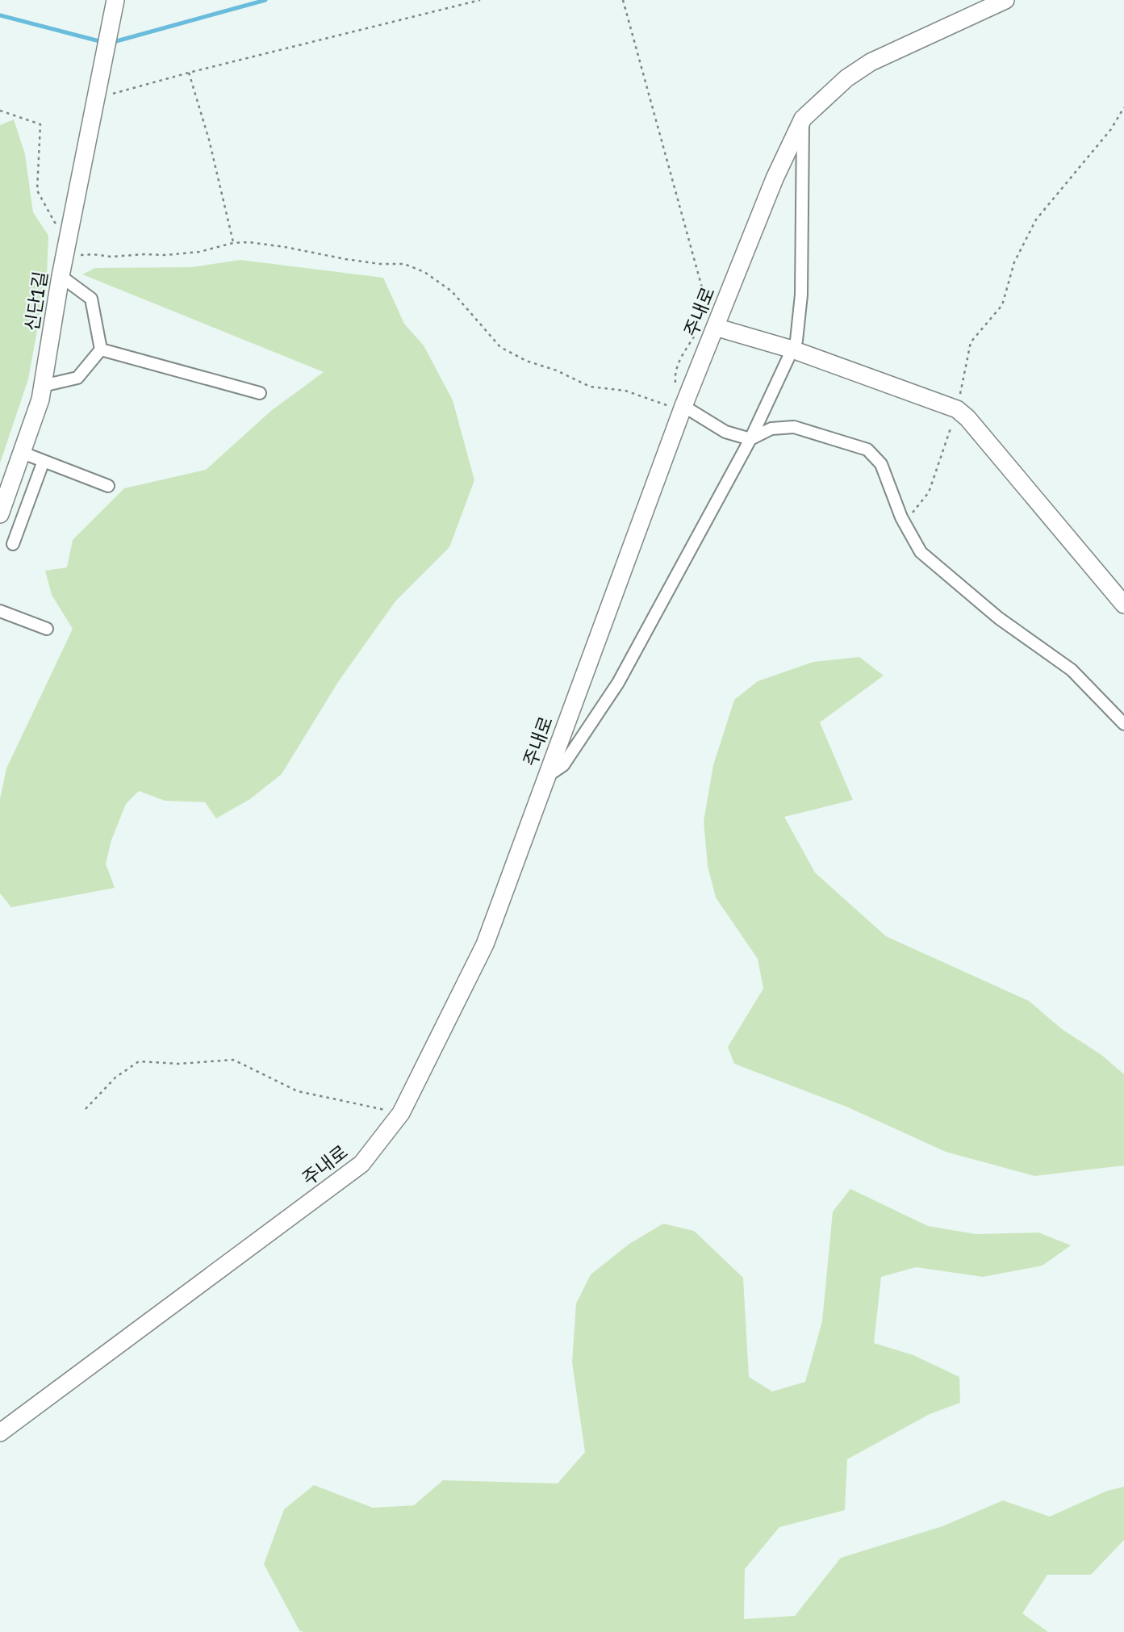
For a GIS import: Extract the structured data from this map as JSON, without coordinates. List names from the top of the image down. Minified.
{"streets":{"main road":["신단1길","주내로"]}}
